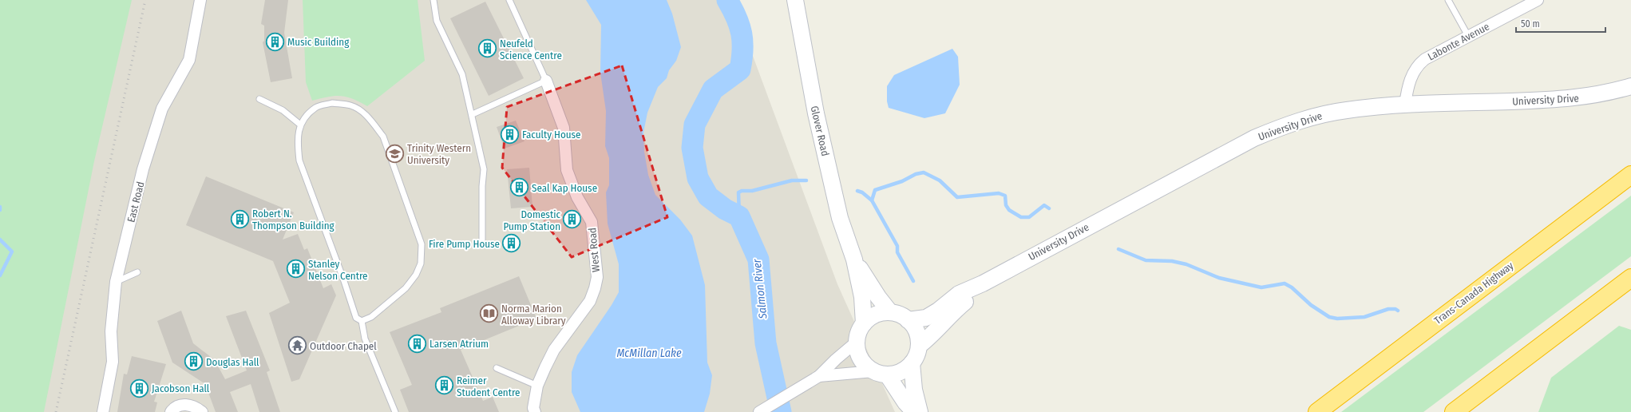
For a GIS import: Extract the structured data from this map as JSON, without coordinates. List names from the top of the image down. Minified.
{"streets":{"highway":["Trans-Canada Highway"],"street":["Labonte Avenue","University Drive","Glover Road","East Road","West Road"]},"crossings":[["Labonte Avenue","University Drive"],["University Drive","Glover Road"]],"water":["Salmon River","McMillan Lake"],"places":{"building":["Music Building","Neufeld Science Centre","Faculty House","Seal Kap House","Robert N. Thompson Building","Domestic Pump Station","Fire Pump House","Stanley Nelson Centre","Larsen Atrium","Douglas Hall","Reimer Student Centre","Jacobson Hall"],"school or university":["Trinity Western University"],"library":["Norma Marion Alloway Library"],"temple":["Outdoor Chapel"]},"scale_bar":"50 m"}
